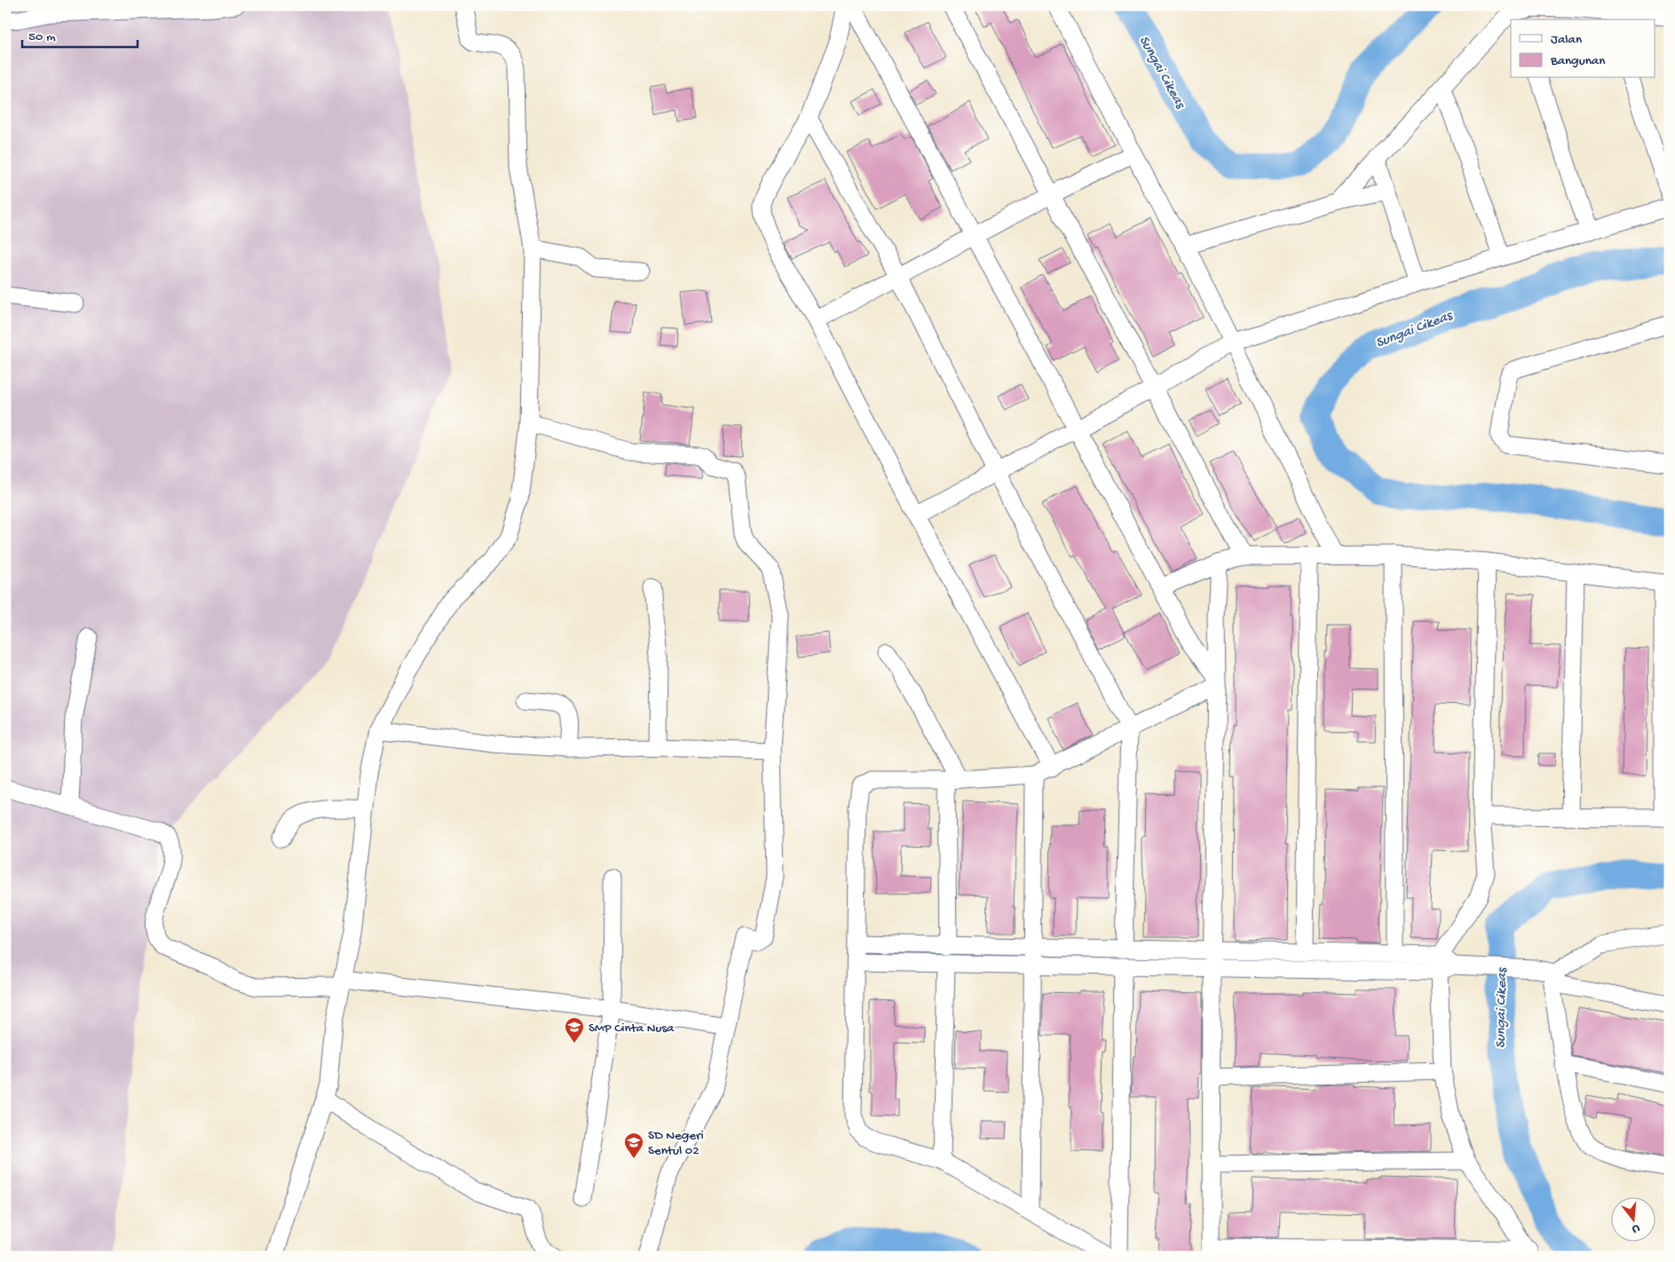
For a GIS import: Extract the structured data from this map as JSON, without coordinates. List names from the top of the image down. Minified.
{"water":["Sungai Cikeas"],"places":{"school or university":["SMP Cinta Nusa","SD Negeri Sentul 02"]},"legend":["Jalan","Bangunan"],"scale_bar":"50 m","north":"bottom"}
